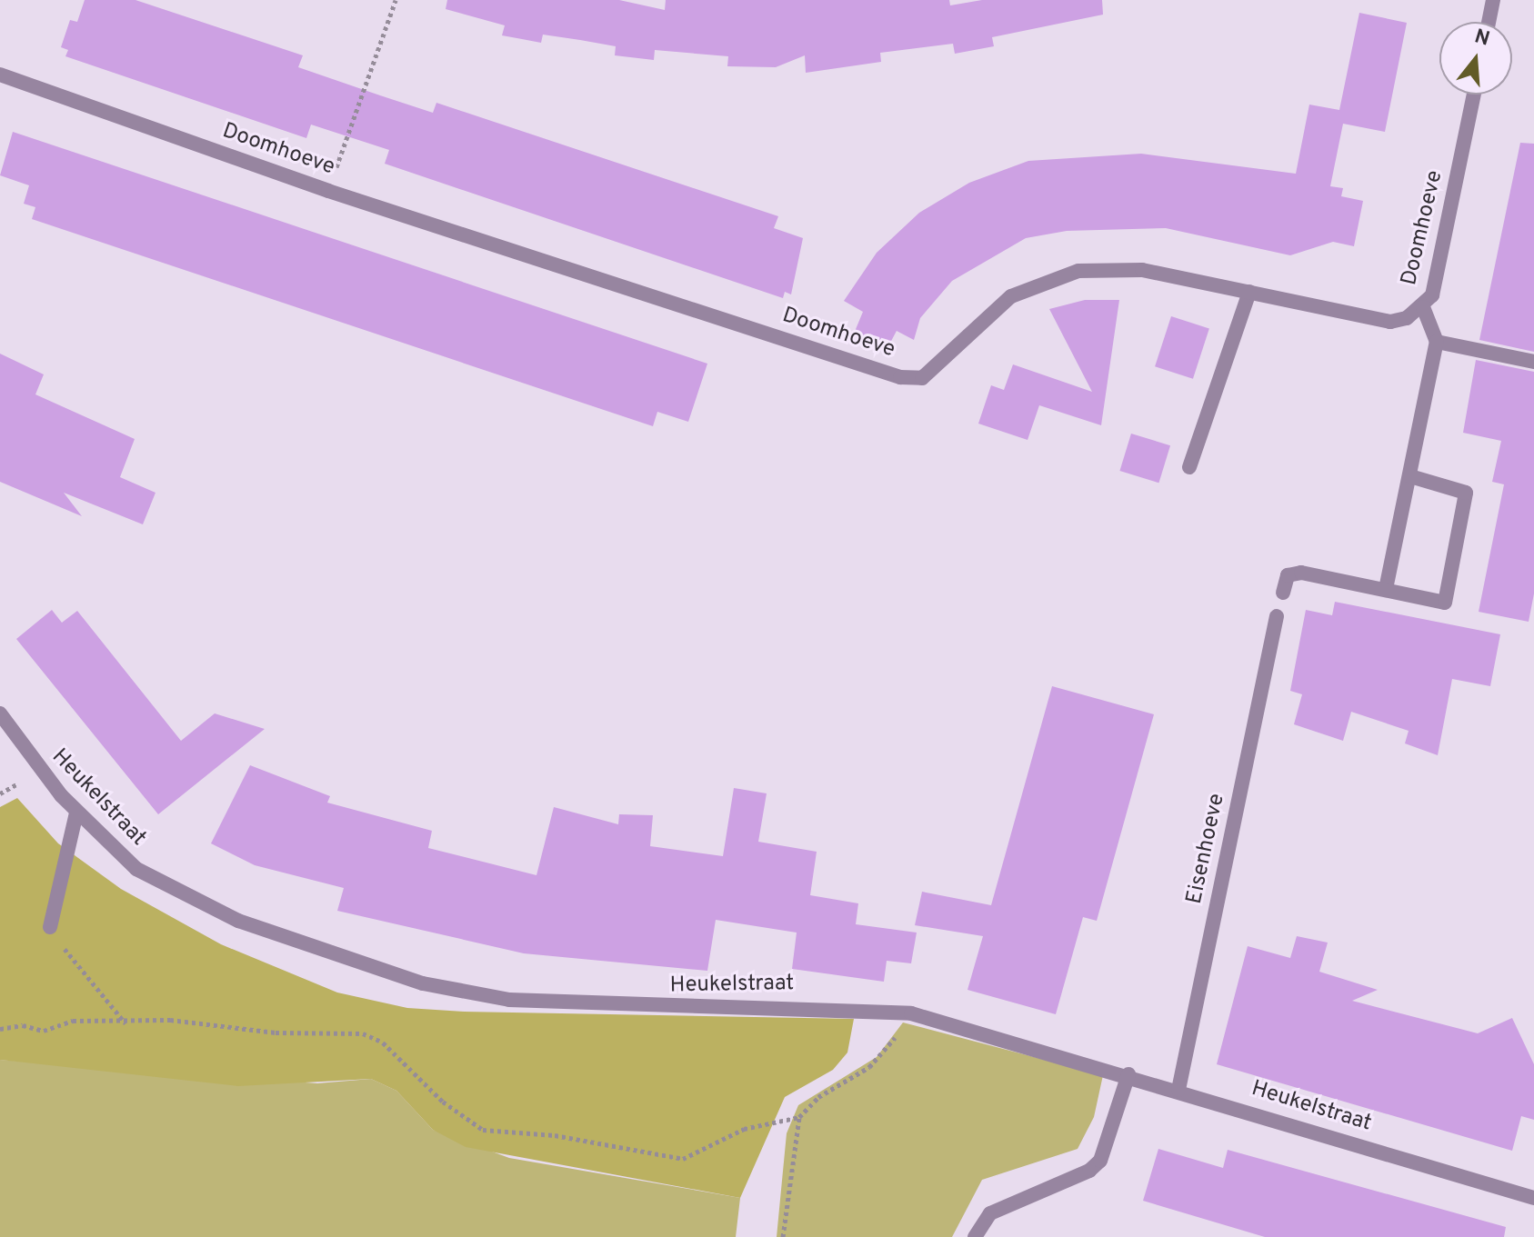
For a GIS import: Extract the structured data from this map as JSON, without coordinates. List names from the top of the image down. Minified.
{"streets":{"street":["Doomhoeve","Heukelstraat","Eisenhoeve"]},"crossings":[["Heukelstraat","Eisenhoeve"]],"north":"top"}
